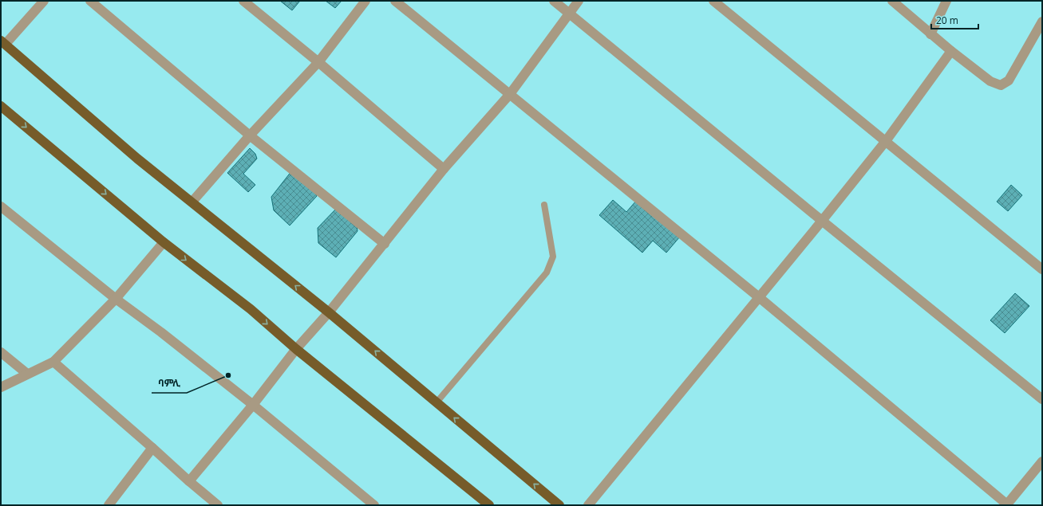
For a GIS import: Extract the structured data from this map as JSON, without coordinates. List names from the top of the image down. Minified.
{"places":["ባምሊ"],"scale_bar":"20 m"}
